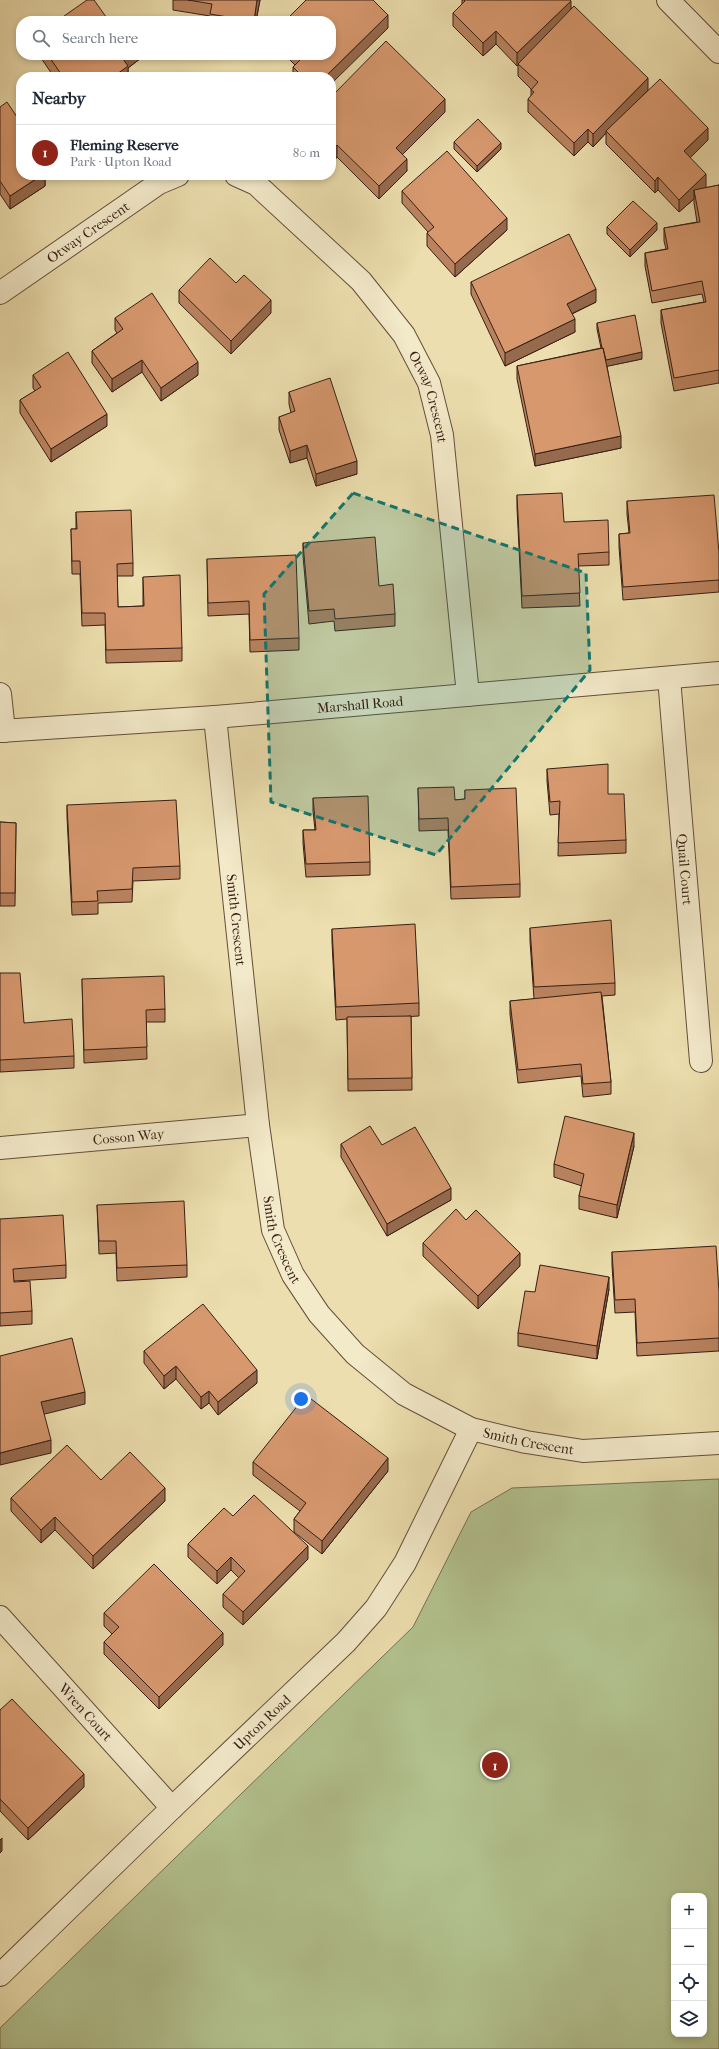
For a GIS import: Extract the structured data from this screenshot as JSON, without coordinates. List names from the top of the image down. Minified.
{"streets":{"street":["Otway Crescent","Marshall Road","Quail Court","Smith Crescent","Cosson Way","Wren Court","Upton Road"]},"crossings":[["Otway Crescent","Marshall Road"],["Marshall Road","Quail Court"],["Marshall Road","Smith Crescent"],["Smith Crescent","Cosson Way"],["Smith Crescent","Upton Road"],["Wren Court","Upton Road"]],"page":{"search":"Search here","heading":"Nearby","list":[{"mark":"1","name":"Fleming Reserve","note":"Park · Upton Road","value":"80 m"}],"pins":"1","map_buttons":["+","−"]}}
